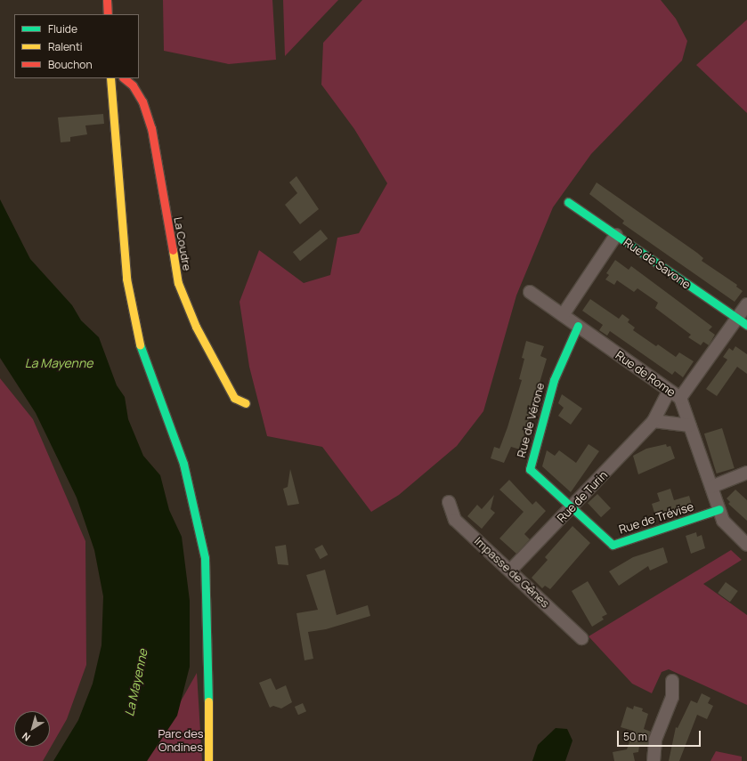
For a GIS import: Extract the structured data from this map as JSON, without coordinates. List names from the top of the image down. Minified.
{"streets":{"street":["La Coudre","Rue de Savone","Rue de Rome","Rue de Vérone","Rue de Turin","Rue de Trévise","Impasse de Gênes"]},"crossings":[["Rue de Rome","Rue de Vérone"],["Rue de Rome","Rue de Turin"],["Rue de Rome","Rue de Trévise"],["Rue de Vérone","Rue de Turin"],["Rue de Vérone","Rue de Trévise"],["Rue de Turin","Rue de Trévise"],["Rue de Turin","Impasse de Gênes"]],"water":["La Mayenne"],"parks":["Parc des Ondines"],"legend":["Fluide","Ralenti","Bouchon"],"scale_bar":"50 m","north":"bottom left"}
